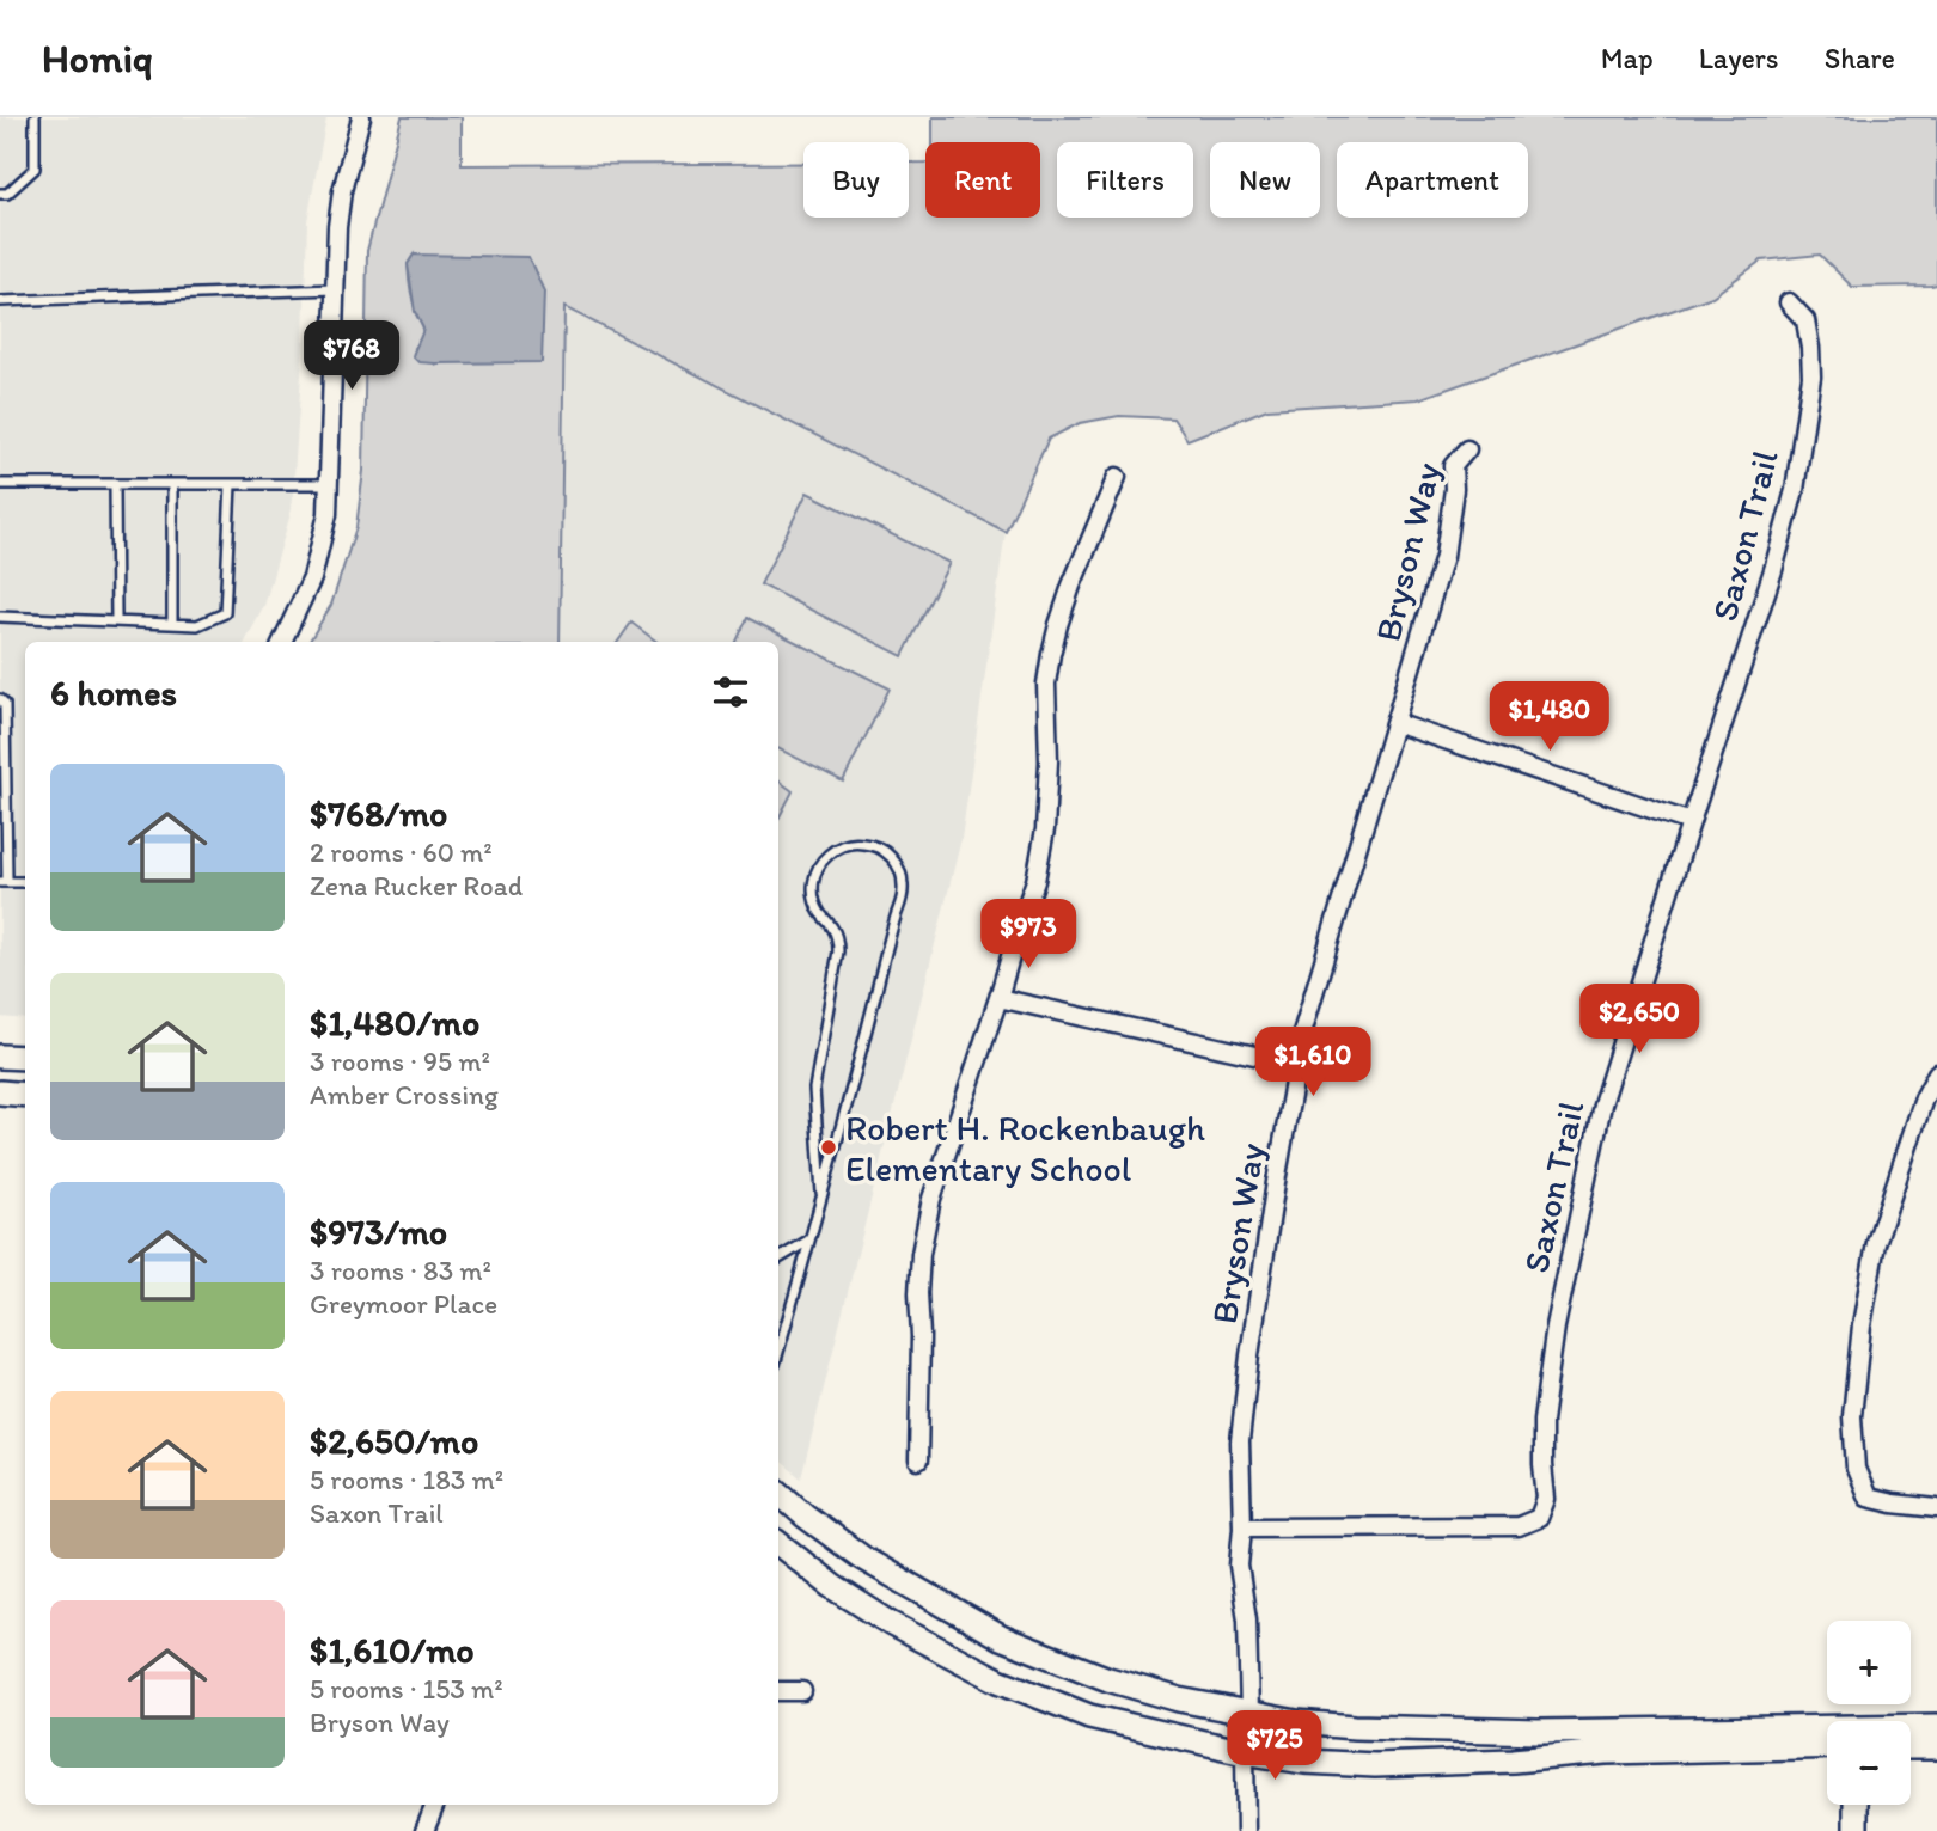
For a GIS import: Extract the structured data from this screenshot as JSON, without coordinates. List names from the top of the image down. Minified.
{"streets":{"street":["Saxon Trail","Bryson Way"]},"crossings":[["Saxon Trail","Bryson Way"]],"places":["Robert H. Rockenbaugh Elementary School"],"page":{"header":"Homiq","nav":["Map","Layers","Share"],"chip":["Buy","Rent","Filters","New","Apartment"],"price":["$768","$1,480","$973","$2,650","$1,610","$725"],"heading":"6 homes","list":[{"name":"$768/mo","note":"2 rooms · 60 m² · Zena Rucker Road"},{"name":"$1,480/mo","note":"3 rooms · 95 m² · Amber Crossing"},{"name":"$973/mo","note":"3 rooms · 83 m² · Greymoor Place"},{"name":"$2,650/mo","note":"5 rooms · 183 m² · Saxon Trail"},{"name":"$1,610/mo","note":"5 rooms · 153 m² · Bryson Way"}],"map_buttons":["+","−"]}}
